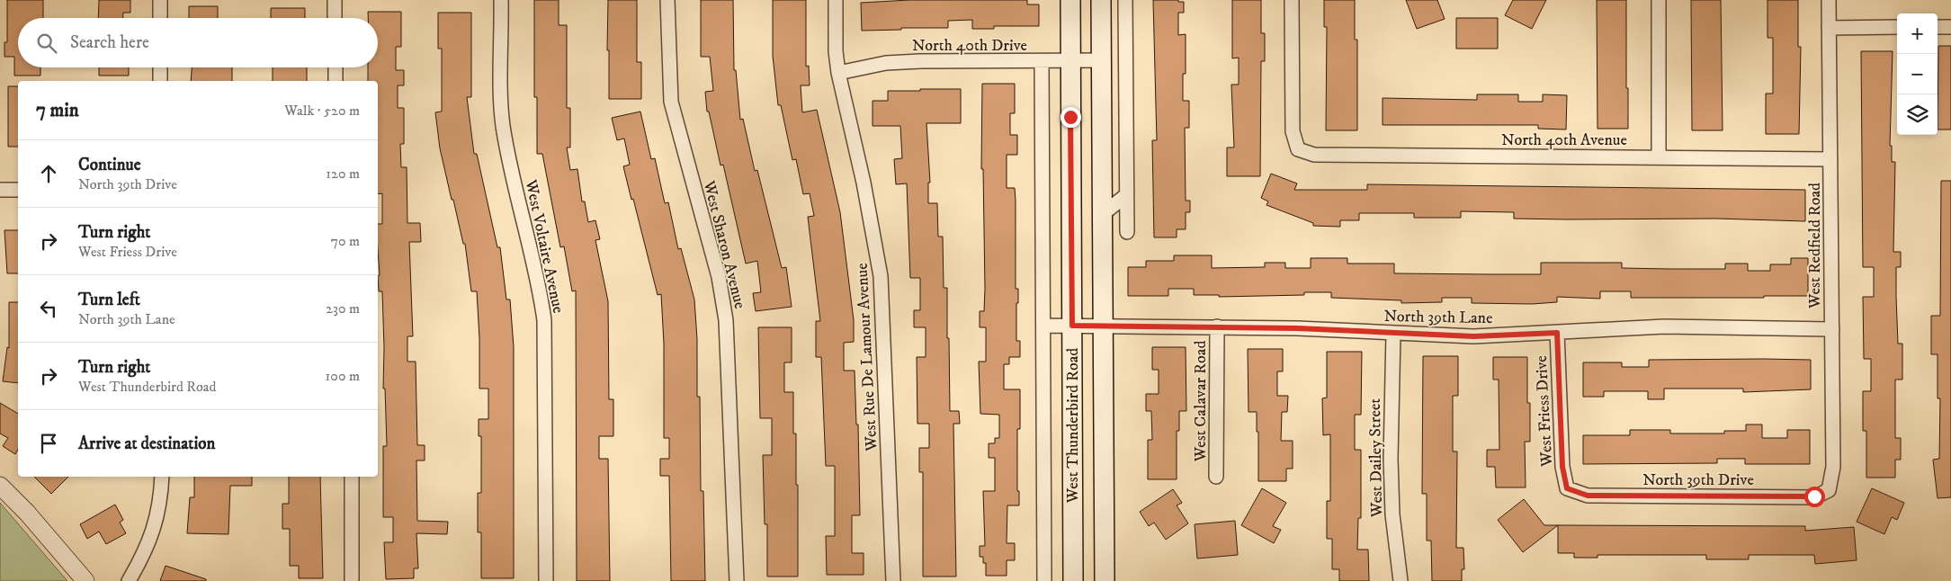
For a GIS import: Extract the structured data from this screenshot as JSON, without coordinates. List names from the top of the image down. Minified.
{"streets":{"main road":["West Thunderbird Road"],"street":["North 40th Drive","North 40th Avenue","West Sharon Avenue","West Redfield Road","West Voltaire Avenue","North 39th Lane","West Rue De Lamour Avenue","West Calavar Road","West Friess Drive","West Dailey Street","North 39th Drive"]},"crossings":[["North 40th Drive","West Rue De Lamour Avenue"],["North 40th Drive","West Thunderbird Road"],["North 40th Avenue","West Redfield Road"],["West Redfield Road","North 39th Lane"],["West Redfield Road","North 39th Drive"],["North 39th Lane","West Calavar Road"],["North 39th Lane","West Friess Drive"],["North 39th Lane","West Thunderbird Road"],["North 39th Lane","West Dailey Street"],["West Friess Drive","North 39th Drive"]],"page":{"map_buttons":["+","−"],"search":"Search here","heading":["7 min","Walk · 520 m"],"list":[["Continue","North 39th Drive","120 m"],["Turn right","West Friess Drive","70 m"],["Turn left","North 39th Lane","230 m"],["Turn right","West Thunderbird Road","100 m"],"Arrive at destination"]}}
